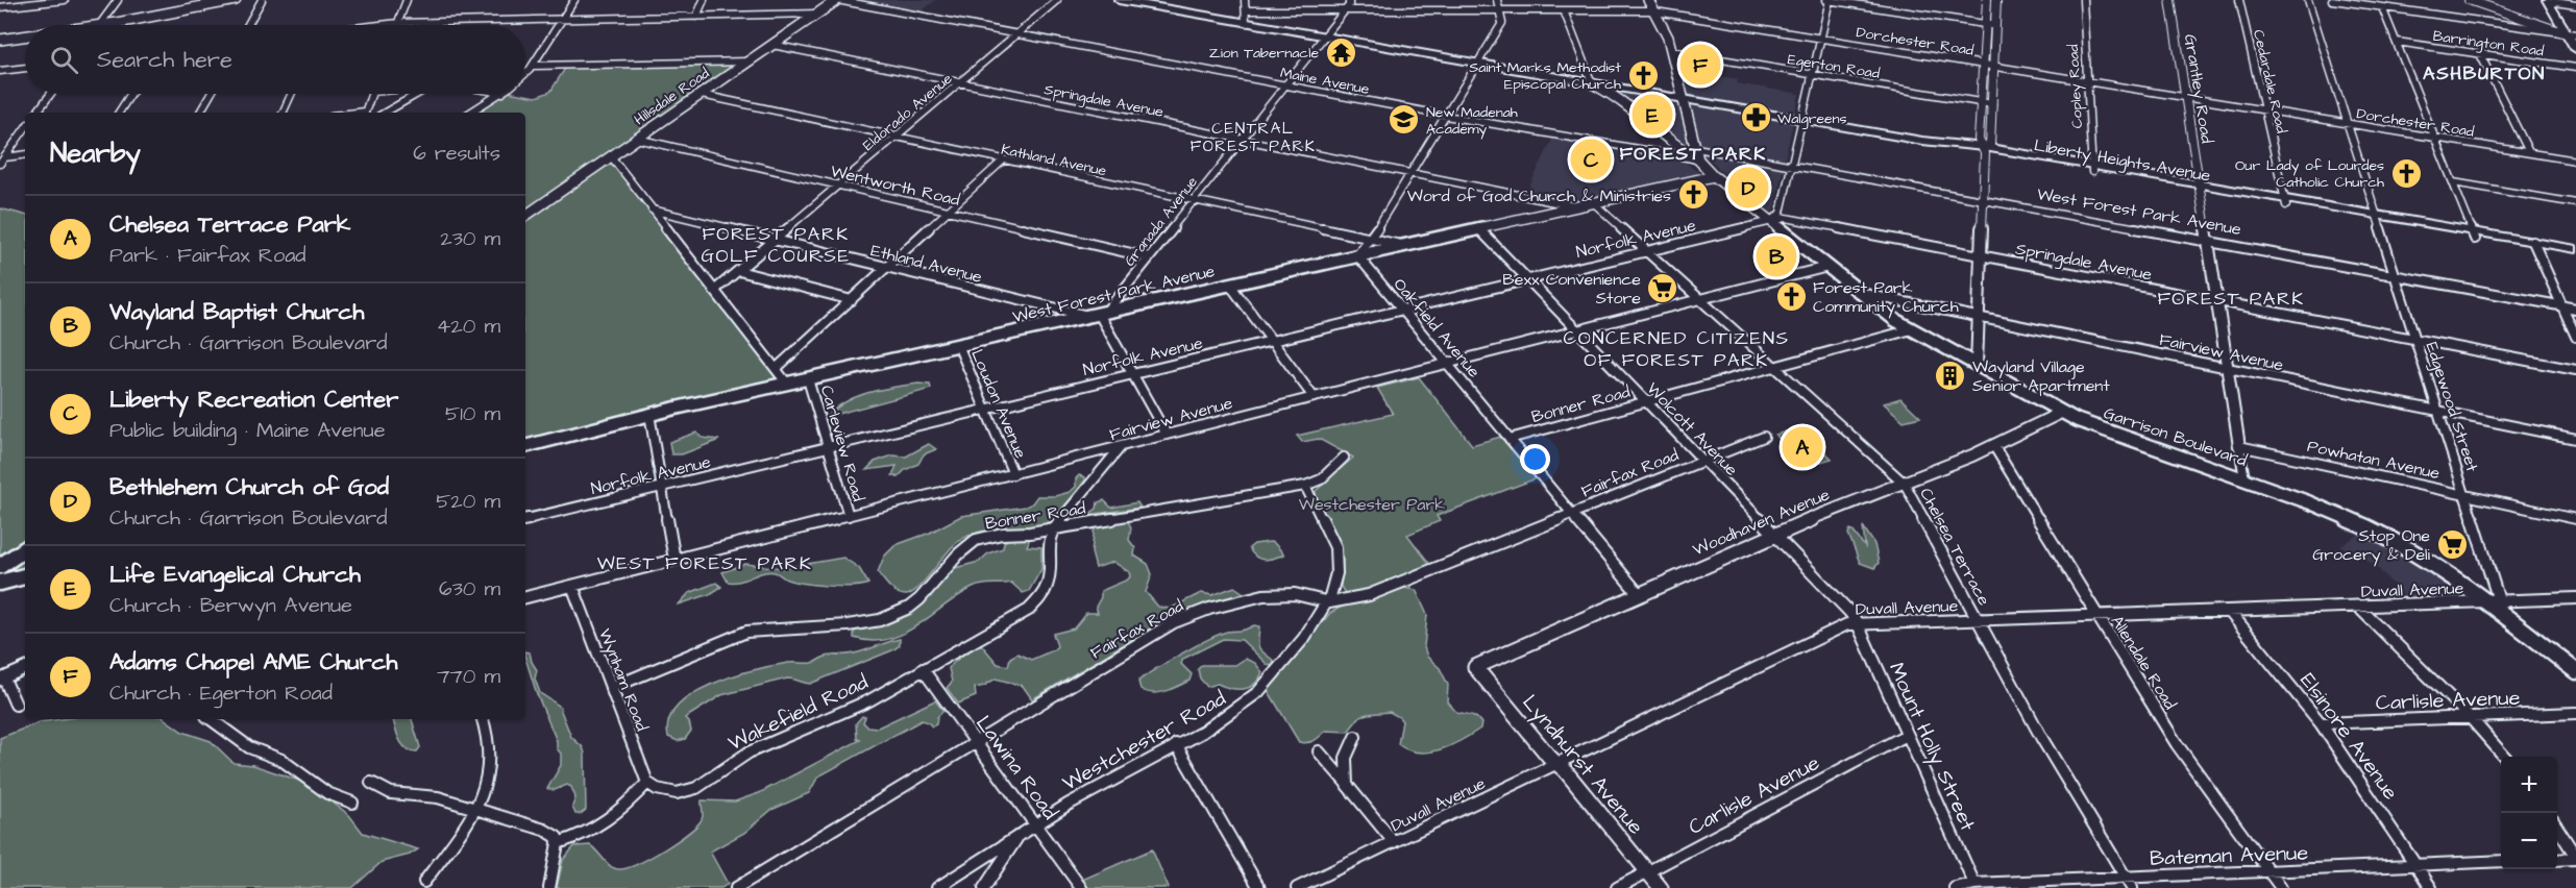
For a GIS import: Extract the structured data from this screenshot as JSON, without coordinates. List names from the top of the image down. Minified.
{"streets":{"main road":["Hillsdale Road","Liberty Heights Avenue","West Forest Park Avenue","Garrison Boulevard"],"street":["Dorchester Road","Barrington Road","Egerton Road","Maine Avenue","Cedardale Road","Copley Road","Grantley Road","Springdale Avenue","Eldorado Avenue","Kathland Avenue","Wentworth Road","Granada Avenue","Norfolk Avenue","Ethland Avenue","Oakfield Avenue","Fairview Avenue","Loudon Avenue","Bonner Road","Edgewood Street","Wolcott Avenue","Carleview Road","Powhatan Avenue","Fairfax Road","Woodhaven Avenue","Chelsea Terrace","Duvall Avenue","Allendale Road","Wynham Road","Carlisle Avenue","Wakefield Road","Elsinore Avenue","Westchester Road","Mount Holly Street","Lyndhurst Avenue","Lawina Road","Bateman Avenue"]},"crossings":[["Dorchester Road","Cedardale Road"],["Dorchester Road","Copley Road"],["Dorchester Road","Grantley Road"],["Dorchester Road","Granada Avenue"],["Dorchester Road","Edgewood Street"],["Maine Avenue","Hillsdale Road"],["Maine Avenue","Eldorado Avenue"],["Maine Avenue","Granada Avenue"],["Maine Avenue","Garrison Boulevard"],["Cedardale Road","Liberty Heights Avenue"],["Copley Road","Liberty Heights Avenue"],["Grantley Road","Springdale Avenue"],["Grantley Road","Liberty Heights Avenue"],["Grantley Road","West Forest Park Avenue"],["Grantley Road","Fairview Avenue"],["Grantley Road","Garrison Boulevard"],["Grantley Road","Powhatan Avenue"],["Hillsdale Road","Springdale Avenue"],["Hillsdale Road","Kathland Avenue"],["Hillsdale Road","Wentworth Road"],["Springdale Avenue","Eldorado Avenue"],["Springdale Avenue","West Forest Park Avenue"],["Springdale Avenue","Granada Avenue"],["Springdale Avenue","Norfolk Avenue"],["Springdale Avenue","Edgewood Street"],["Springdale Avenue","Garrison Boulevard"],["Eldorado Avenue","Kathland Avenue"],["Eldorado Avenue","Wentworth Road"],["Eldorado Avenue","Ethland Avenue"],["Kathland Avenue","West Forest Park Avenue"],["Kathland Avenue","Granada Avenue"],["Liberty Heights Avenue","Granada Avenue"],["Liberty Heights Avenue","Edgewood Street"],["Liberty Heights Avenue","Garrison Boulevard"],["Wentworth Road","Granada Avenue"],["West Forest Park Avenue","Granada Avenue"],["West Forest Park Avenue","Ethland Avenue"],["West Forest Park Avenue","Oakfield Avenue"],["West Forest Park Avenue","Loudon Avenue"],["West Forest Park Avenue","Edgewood Street"],["West Forest Park Avenue","Wolcott Avenue"],["West Forest Park Avenue","Garrison Boulevard"],["West Forest Park Avenue","Carleview Road"],["West Forest Park Avenue","Chelsea Terrace"],["Granada Avenue","Ethland Avenue"],["Norfolk Avenue","Oakfield Avenue"],["Norfolk Avenue","Loudon Avenue"],["Norfolk Avenue","Wolcott Avenue"],["Norfolk Avenue","Garrison Boulevard"],["Norfolk Avenue","Carleview Road"],["Norfolk Avenue","Chelsea Terrace"],["Oakfield Avenue","Fairview Avenue"],["Oakfield Avenue","Bonner Road"],["Oakfield Avenue","Fairfax Road"],["Oakfield Avenue","Woodhaven Avenue"],["Fairview Avenue","Loudon Avenue"],["Fairview Avenue","Edgewood Street"],["Fairview Avenue","Wolcott Avenue"],["Fairview Avenue","Garrison Boulevard"],["Fairview Avenue","Carleview Road"],["Fairview Avenue","Chelsea Terrace"],["Fairview Avenue","Wynham Road"],["Bonner Road","Wolcott Avenue"],["Bonner Road","Garrison Boulevard"],["Bonner Road","Chelsea Terrace"],["Bonner Road","Wynham Road"],["Bonner Road","Wakefield Road"],["Bonner Road","Westchester Road"],["Edgewood Street","Garrison Boulevard"],["Edgewood Street","Powhatan Avenue"],["Edgewood Street","Duvall Avenue"],["Wolcott Avenue","Fairfax Road"],["Wolcott Avenue","Woodhaven Avenue"],["Wolcott Avenue","Duvall Avenue"],["Wolcott Avenue","Mount Holly Street"],["Garrison Boulevard","Woodhaven Avenue"],["Garrison Boulevard","Duvall Avenue"],["Fairfax Road","Westchester Road"],["Fairfax Road","Lawina Road"],["Woodhaven Avenue","Chelsea Terrace"],["Woodhaven Avenue","Allendale Road"],["Woodhaven Avenue","Lyndhurst Avenue"],["Chelsea Terrace","Duvall Avenue"],["Chelsea Terrace","Bateman Avenue"],["Duvall Avenue","Allendale Road"],["Duvall Avenue","Elsinore Avenue"],["Duvall Avenue","Mount Holly Street"],["Duvall Avenue","Lyndhurst Avenue"],["Allendale Road","Bateman Avenue"],["Wynham Road","Wakefield Road"],["Carlisle Avenue","Elsinore Avenue"],["Carlisle Avenue","Mount Holly Street"],["Carlisle Avenue","Lyndhurst Avenue"],["Wakefield Road","Lawina Road"],["Elsinore Avenue","Bateman Avenue"],["Westchester Road","Lawina Road"],["Mount Holly Street","Bateman Avenue"]],"districts":["ASHBURTON","CENTRAL FOREST PARK","FOREST PARK","FOREST PARK GOLF COURSE","FOREST PARK","CONCERNED CITIZENS OF FOREST PARK","WEST FOREST PARK"],"parks":["Westchester Park"],"places":{"temple":["Zion Tabernacle"],"church":["Saint Marks Methodist Episcopal Church","Our Lady of Lourdes Catholic Church","Word of God Church & Ministries","Forest Park Community Church"],"pharmacy":["Walgreens"],"school or university":["New Madenah Academy"],"supermarket":["Bexx Convenience Store","Stop One Grocery & Deli"],"building":["Wayland Village Senior Apartment"]},"page":{"search":"Search here","pins":["F","E","C","D","B","A"],"heading":["Nearby","6 results"],"list":[{"mark":"A","name":"Chelsea Terrace Park","note":"Park · Fairfax Road","value":"230 m"},{"mark":"B","name":"Wayland Baptist Church","note":"Church · Garrison Boulevard","value":"420 m"},{"mark":"C","name":"Liberty Recreation Center","note":"Public building · Maine Avenue","value":"510 m"},{"mark":"D","name":"Bethlehem Church of God","note":"Church · Garrison Boulevard","value":"520 m"},{"mark":"E","name":"Life Evangelical Church","note":"Church · Berwyn Avenue","value":"630 m"},{"mark":"F","name":"Adams Chapel AME Church","note":"Church · Egerton Road","value":"770 m"}],"map_buttons":["+","−"]}}
